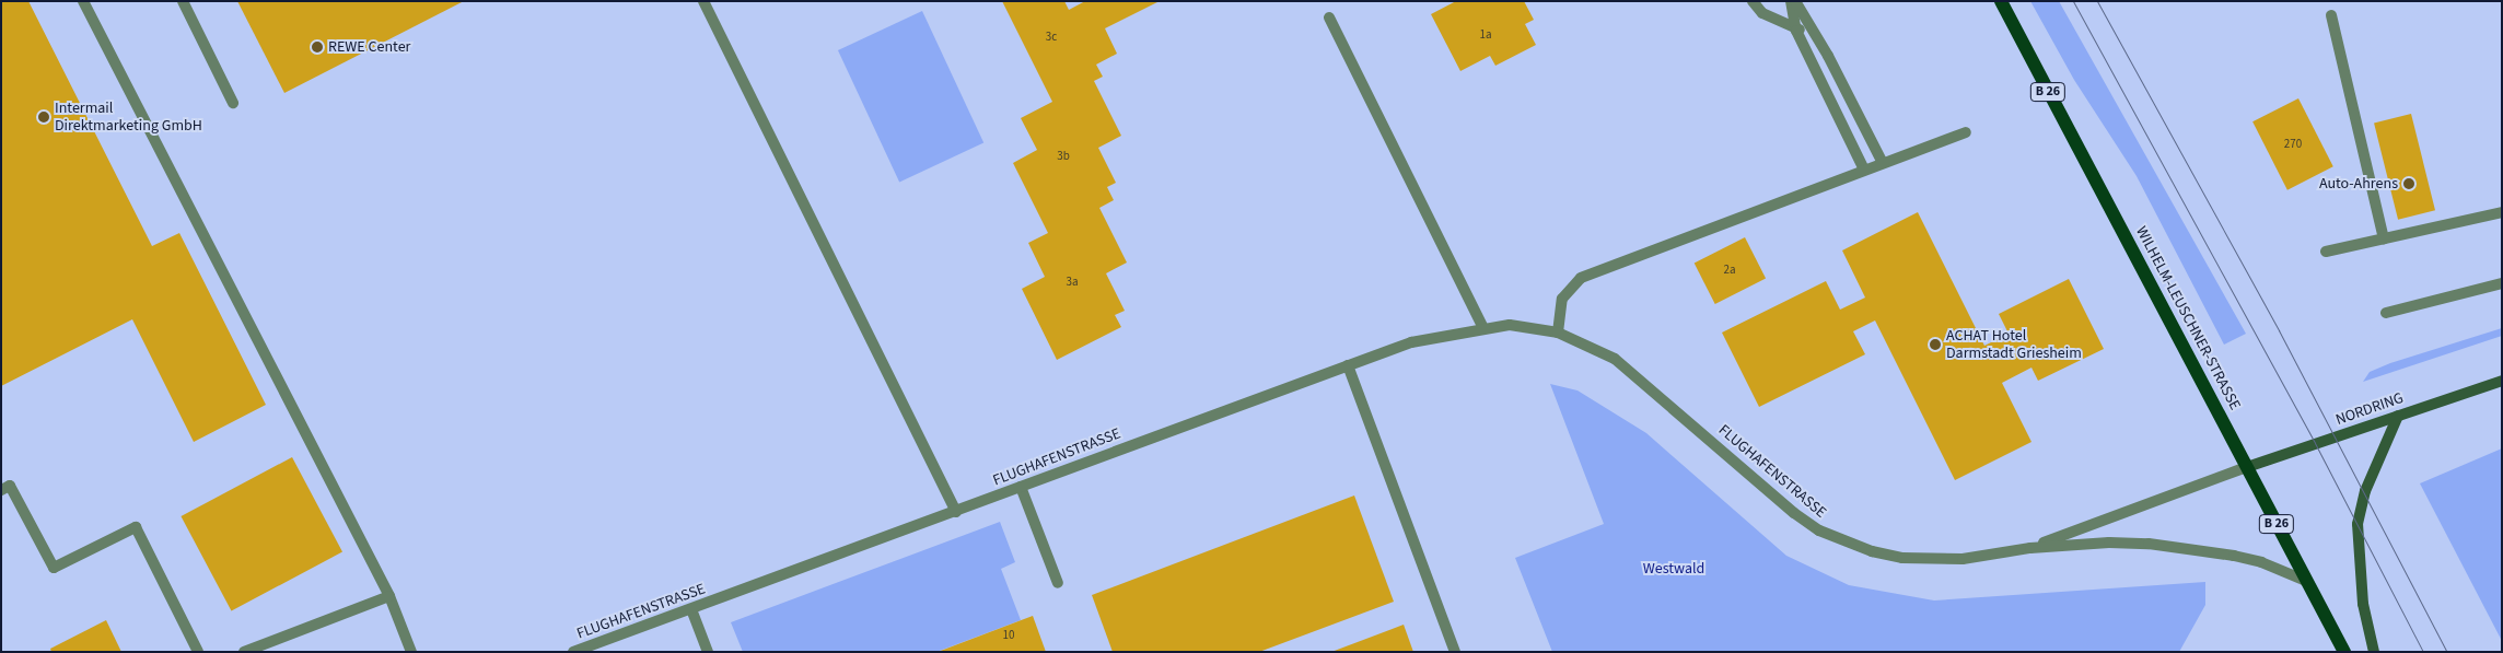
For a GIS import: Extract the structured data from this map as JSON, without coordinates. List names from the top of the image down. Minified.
{"streets":{"main road":["B 26","WILHELM-LEUSCHNER-STRASSE","NORDRING"],"street":["FLUGHAFENSTRASSE"]},"crossings":[["WILHELM-LEUSCHNER-STRASSE","NORDRING"],["WILHELM-LEUSCHNER-STRASSE","FLUGHAFENSTRASSE"],["NORDRING","FLUGHAFENSTRASSE"]],"parks":["Westwald"],"places":["REWE Center","Intermail Direktmarketing GmbH","Auto-Ahrens","ACHAT Hotel Darmstadt Griesheim"],"house_numbers":["1a","3c","270","3b","2a","3a","10"]}
